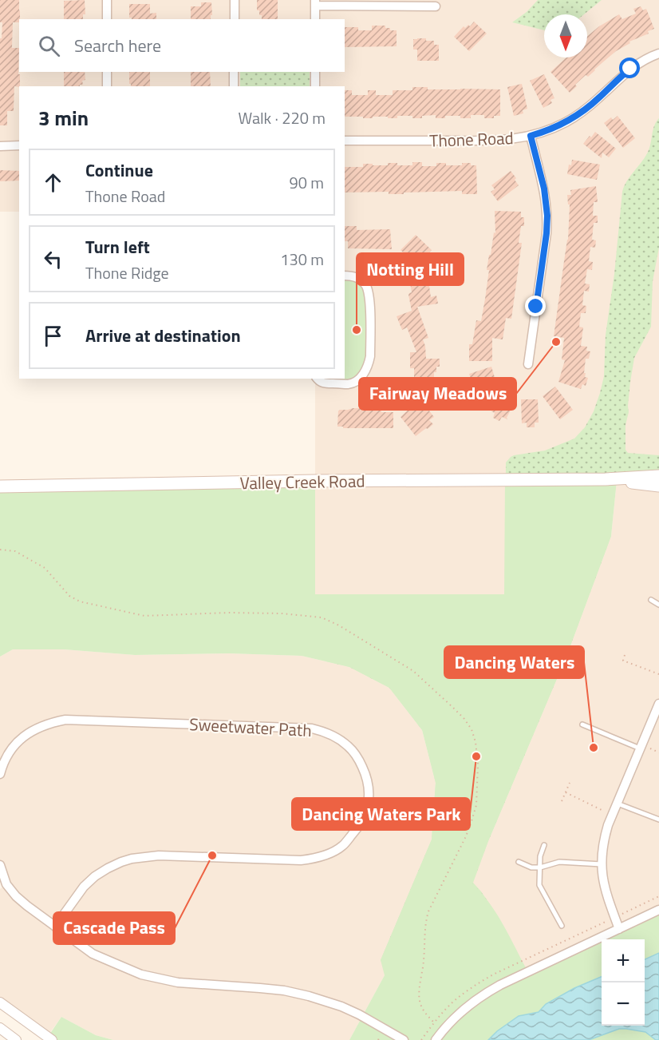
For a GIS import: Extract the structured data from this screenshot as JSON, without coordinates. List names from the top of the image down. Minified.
{"streets":{"main road":["Valley Creek Road"],"street":["Thone Road","Sweetwater Path"]},"places":["Notting Hill","Fairway Meadows","Dancing Waters","Dancing Waters Park","Cascade Pass"],"north":"bottom","page":{"search":"Search here","heading":["3 min","Walk · 220 m"],"list":[["Continue","Thone Road","90 m"],["Turn left","Thone Ridge","130 m"],"Arrive at destination"],"map_buttons":["+","−"]}}
